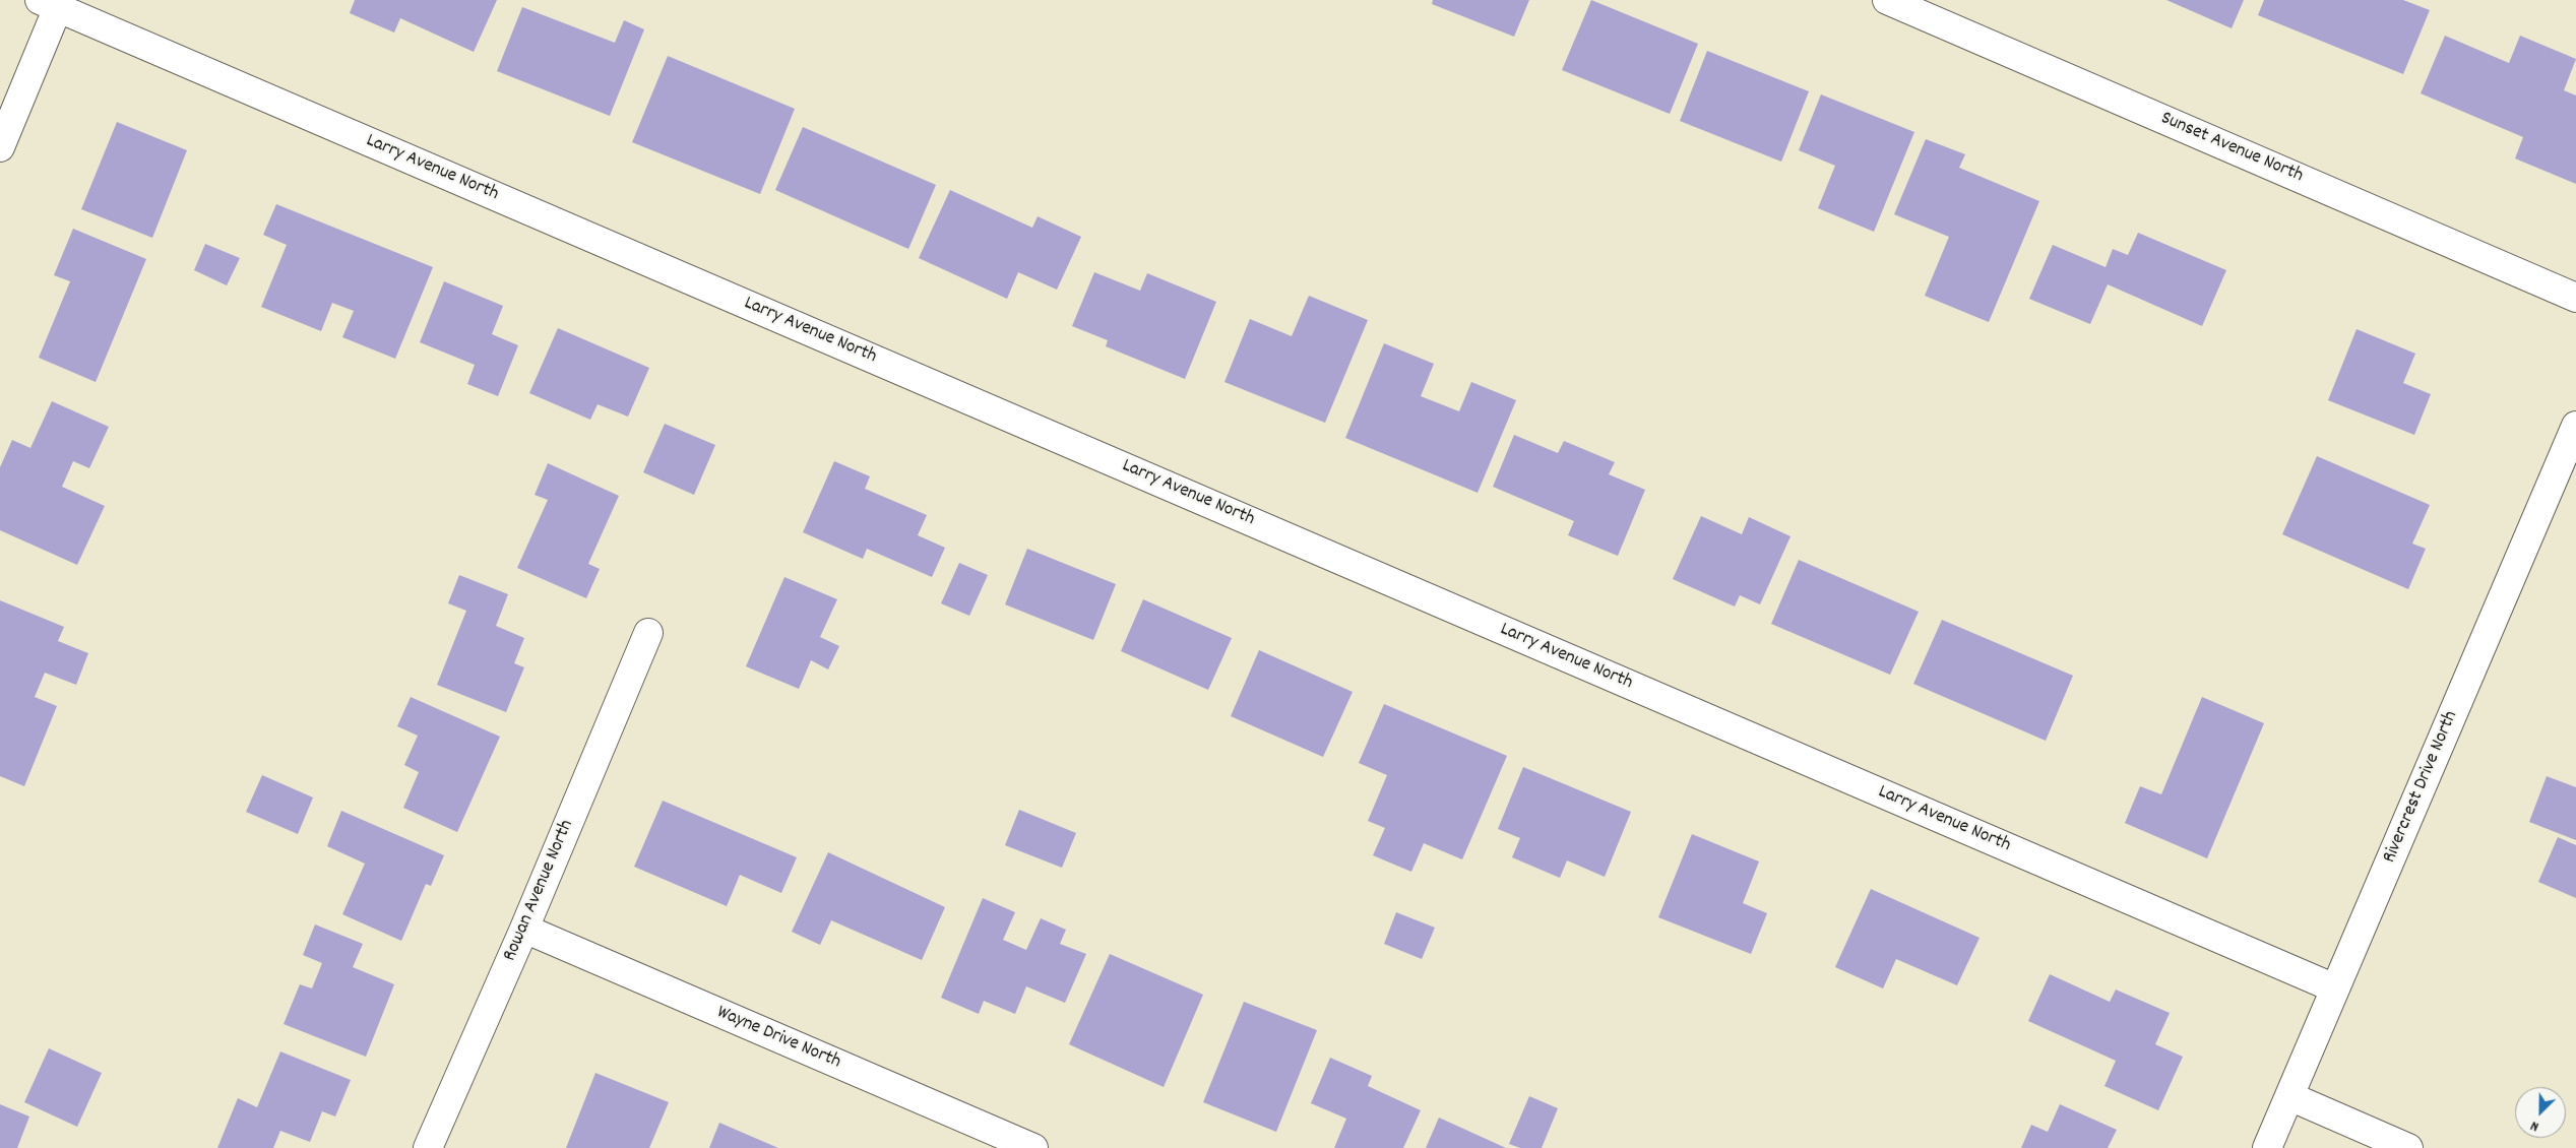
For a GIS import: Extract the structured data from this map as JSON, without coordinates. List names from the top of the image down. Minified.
{"streets":{"street":["Sunset Avenue North","Larry Avenue North","Rivercrest Drive North","Rowan Avenue North","Wayne Drive North"]},"crossings":[["Larry Avenue North","Rivercrest Drive North"],["Rowan Avenue North","Wayne Drive North"]],"north":"bottom left"}
